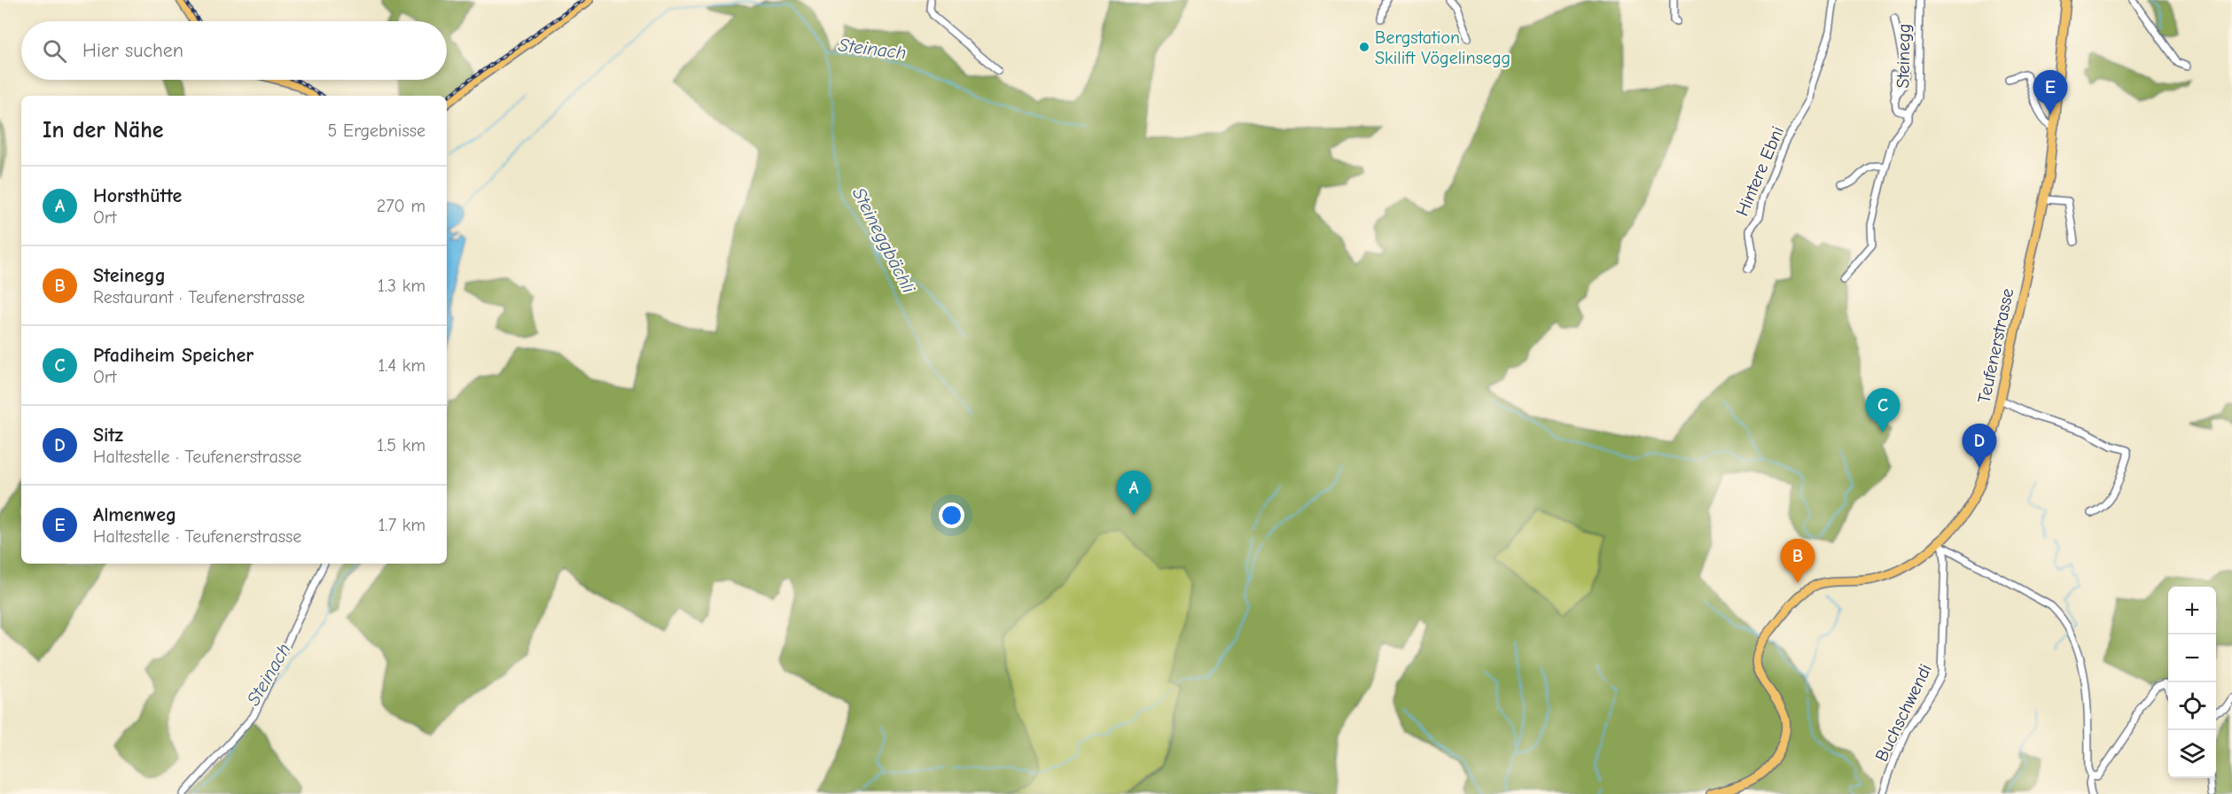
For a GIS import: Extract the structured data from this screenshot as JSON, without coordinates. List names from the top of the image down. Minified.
{"streets":{"main road":["Teufenerstrasse"],"street":["Steinegg","Hintere Ebni","Buchschwendi"]},"crossings":[["Teufenerstrasse","Buchschwendi"]],"water":["Steinach","Steineggbächli"],"places":["Bergstation Skilift Vögelinsegg"],"page":{"search":"Hier suchen","pins":["E","C","D","A","B"],"heading":["In der Nähe","5 Ergebnisse"],"list":[{"mark":"A","name":"Horsthütte","note":"Ort","value":"270 m"},{"mark":"B","name":"Steinegg","note":"Restaurant · Teufenerstrasse","value":"1.3 km"},{"mark":"C","name":"Pfadiheim Speicher","note":"Ort","value":"1.4 km"},{"mark":"D","name":"Sitz","note":"Haltestelle · Teufenerstrasse","value":"1.5 km"},{"mark":"E","name":"Almenweg","note":"Haltestelle · Teufenerstrasse","value":"1.7 km"}],"map_buttons":["+","−"]}}
